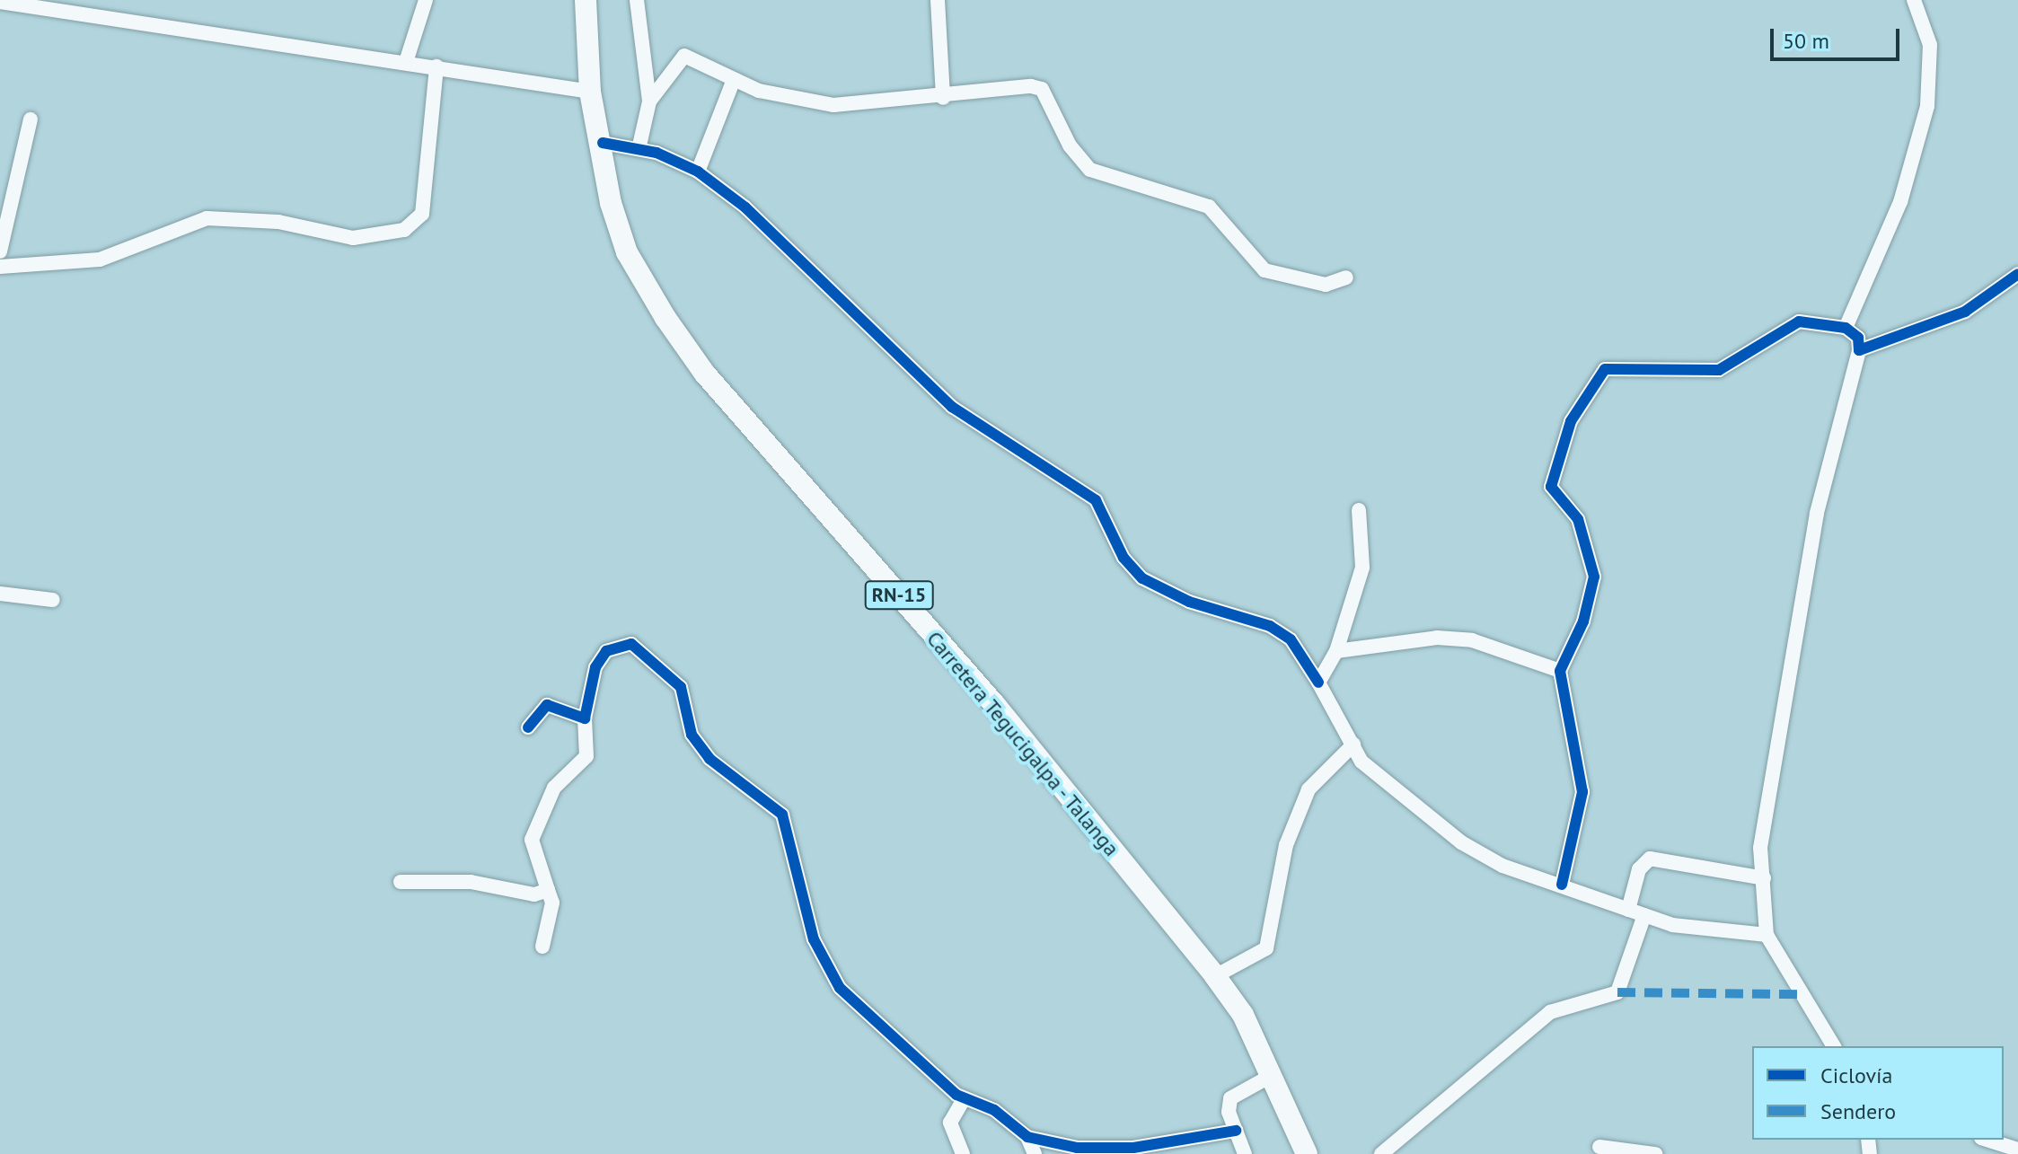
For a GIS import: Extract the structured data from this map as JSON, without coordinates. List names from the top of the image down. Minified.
{"streets":{"main road":["RN-15","Carretera Tegucigalpa - Talanga"]},"legend":["Ciclovía","Sendero"],"scale_bar":"50 m"}
